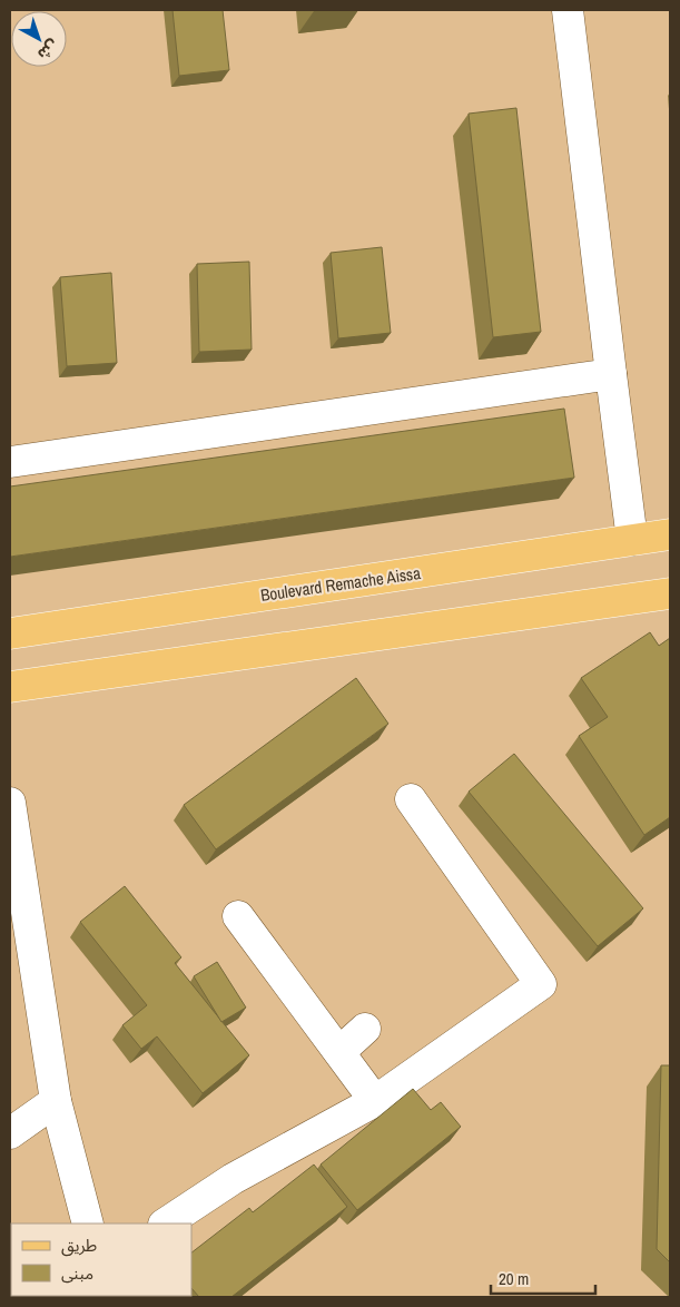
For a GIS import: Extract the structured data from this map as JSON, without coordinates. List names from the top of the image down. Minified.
{"streets":{"main road":["Boulevard Remache Aissa"]},"legend":["طريق","مبنى"],"scale_bar":"20 m","north":"bottom right"}
